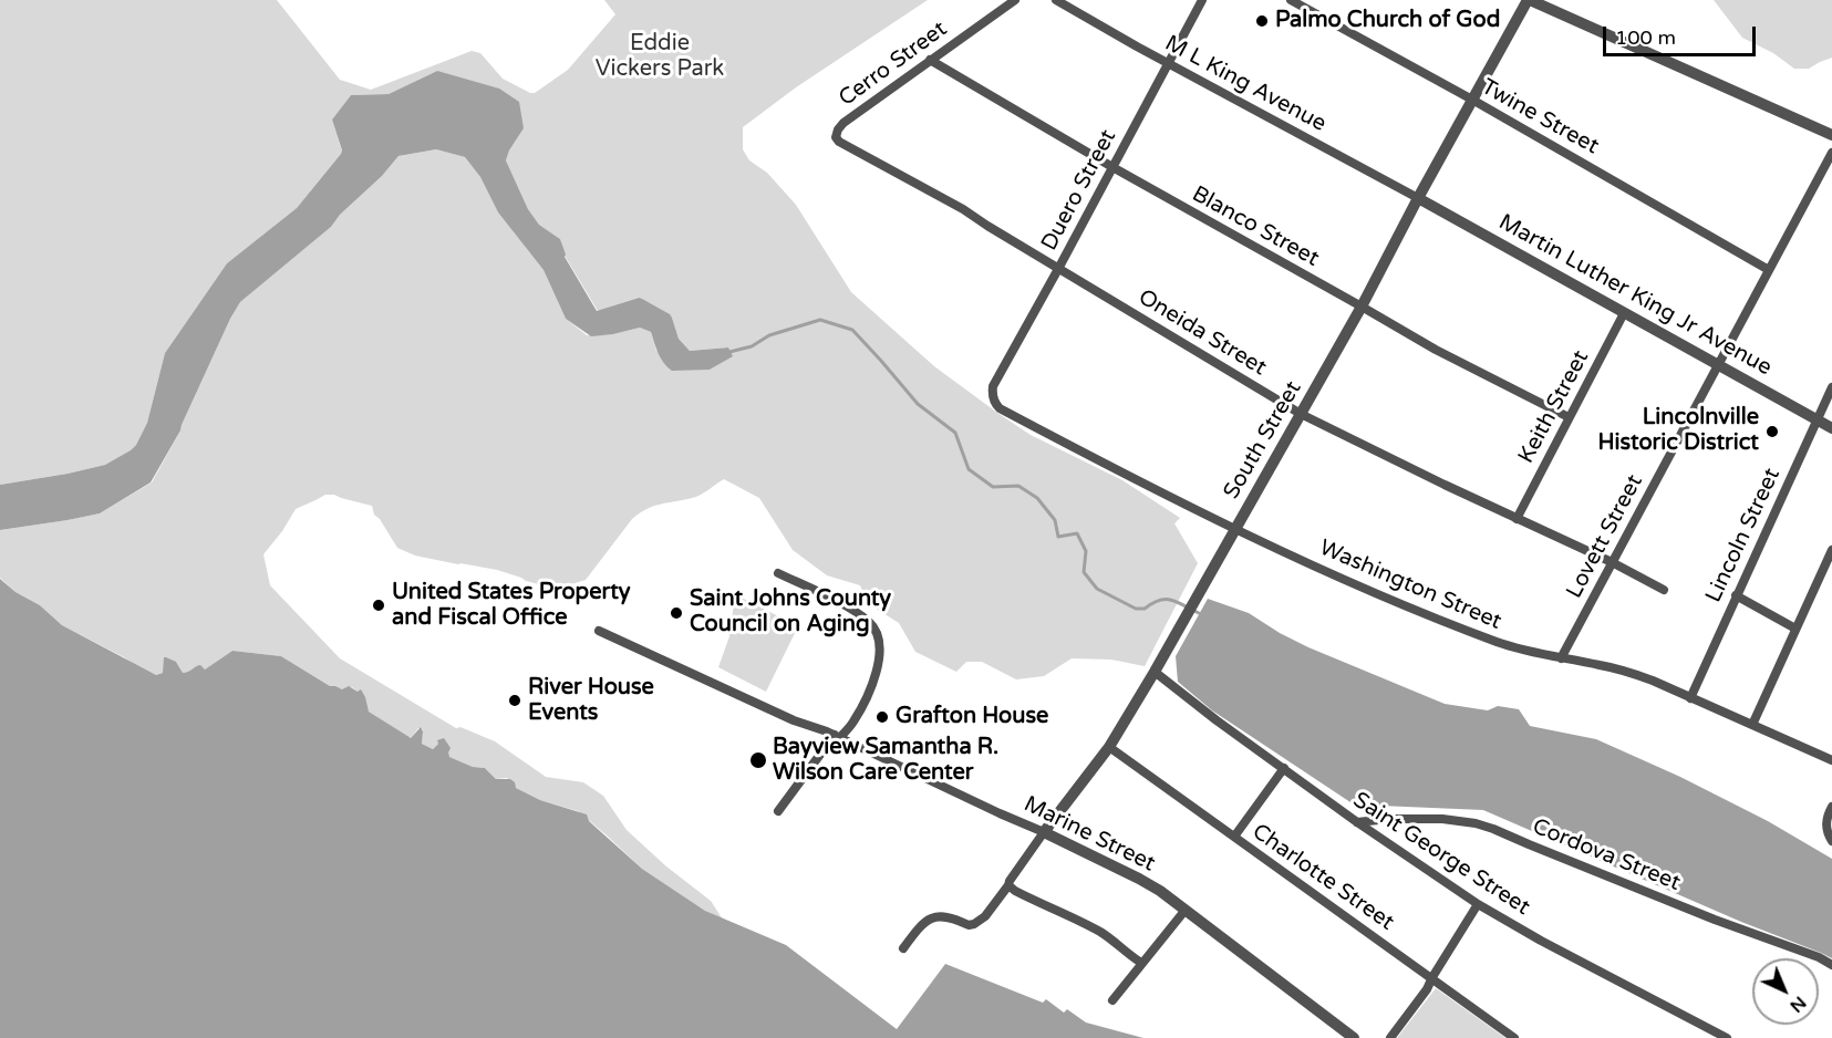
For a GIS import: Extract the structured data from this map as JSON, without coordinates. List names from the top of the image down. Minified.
{"streets":{"street":["Cerro Street","M L King Avenue","Twine Street","Duero Street","Blanco Street","Martin Luther King Jr Avenue","Oneida Street","Keith Street","South Street","Lincoln Street","Lovett Street","Washington Street","Marine Street","Saint George Street","Cordova Street","Charlotte Street"]},"crossings":[["Cerro Street","Blanco Street"],["Cerro Street","Oneida Street"],["M L King Avenue","Duero Street"],["M L King Avenue","Martin Luther King Jr Avenue"],["M L King Avenue","South Street"],["Twine Street","South Street"],["Twine Street","Lovett Street"],["Duero Street","Blanco Street"],["Duero Street","Oneida Street"],["Duero Street","Washington Street"],["Blanco Street","Keith Street"],["Blanco Street","South Street"],["Martin Luther King Jr Avenue","Keith Street"],["Martin Luther King Jr Avenue","South Street"],["Martin Luther King Jr Avenue","Lincoln Street"],["Martin Luther King Jr Avenue","Lovett Street"],["Oneida Street","Keith Street"],["Oneida Street","South Street"],["Oneida Street","Lovett Street"],["South Street","Washington Street"],["South Street","Marine Street"],["South Street","Saint George Street"],["South Street","Charlotte Street"],["Lincoln Street","Washington Street"],["Lovett Street","Washington Street"],["Saint George Street","Cordova Street"]],"parks":["Eddie Vickers Park"],"places":["Palmo Church of God","Lincolnville Historic District","United States Property and Fiscal Office","Saint Johns County Council on Aging","River House Events","Grafton House","Bayview Samantha R. Wilson Care Center"],"scale_bar":"100 m","north":"bottom right"}
